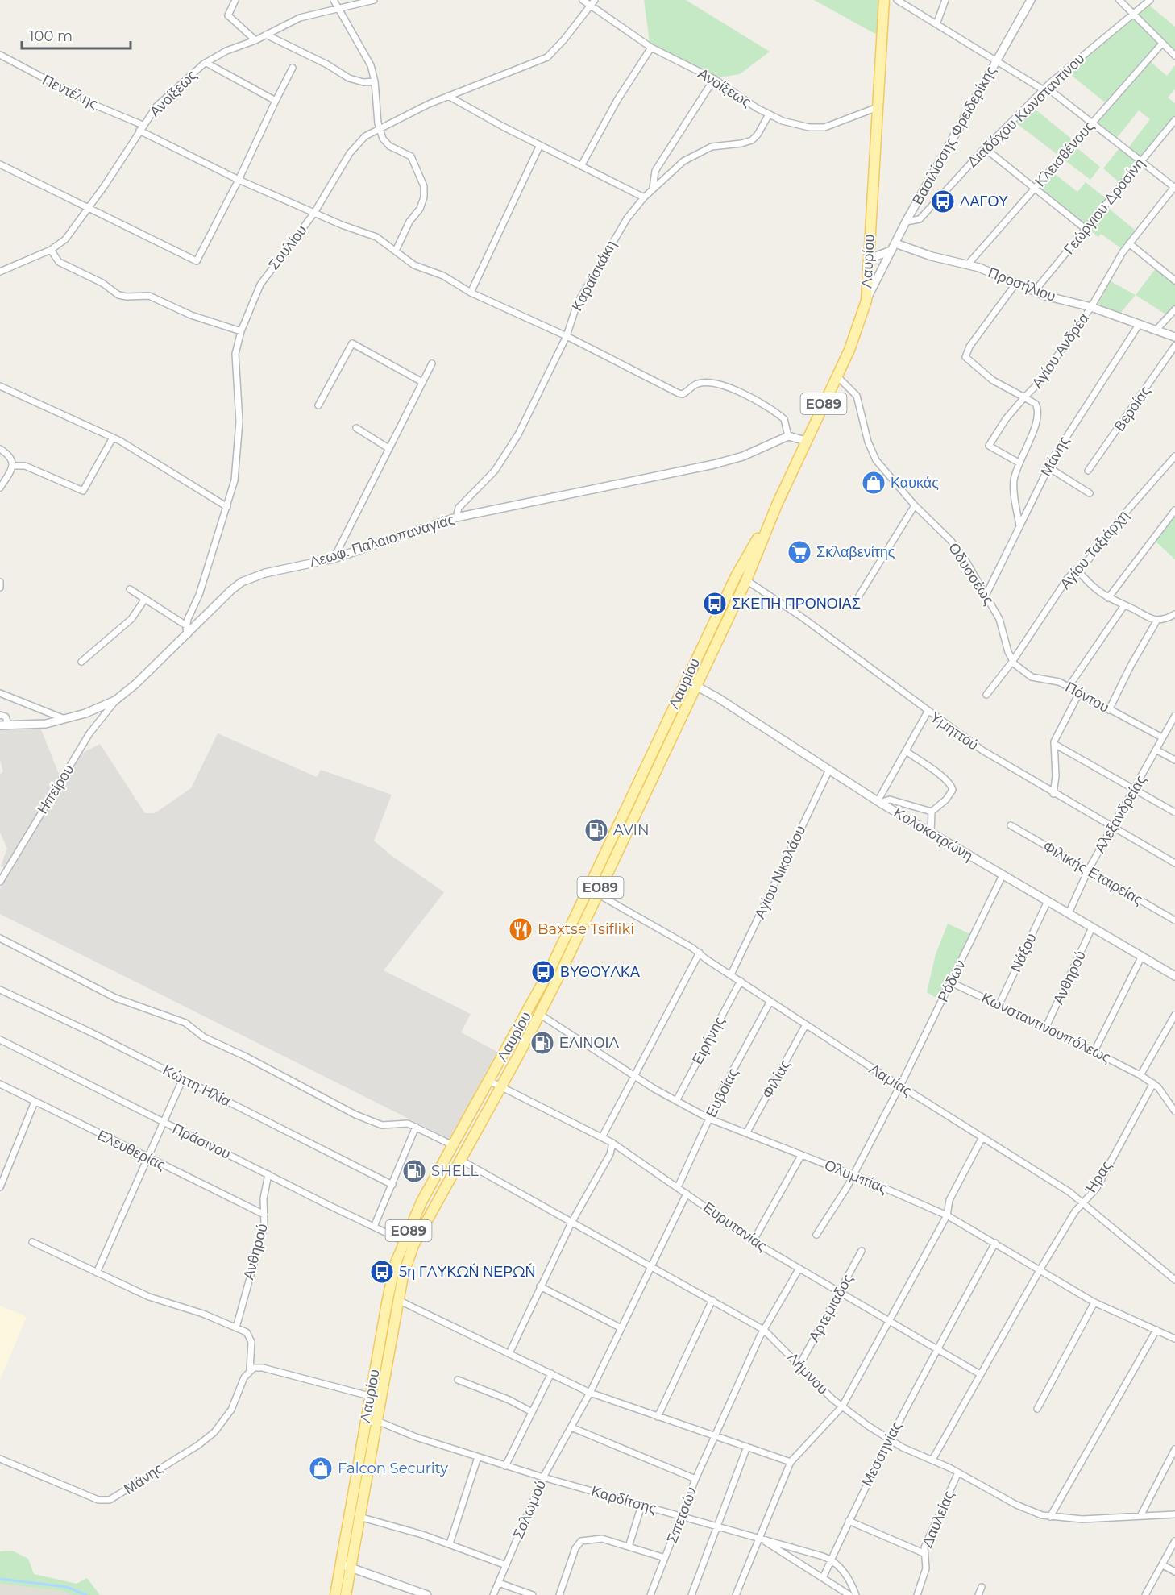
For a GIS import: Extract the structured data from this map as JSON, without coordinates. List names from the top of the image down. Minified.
{"streets":{"main road":["Λαυρίου","ΕΟ89"],"street":["Ανοίξεως","Πεντέλης","Διαδόχου Κωνσταντίνου","Βασιλίσσης Φρειδερίκης","Κλεισθένους","Γεώργιου Δροσίνη","Σουλίου","Καραϊσκάκη","Προσήλιου","Αγίου Ανδρέα","Βεροίας","Μάνης","Λεωφ. Παλαιοπαναγιάς","Αγίου Ταξιάρχη","Οδυσσέως","Πόντου","Υμηττού","Ηπείρου","Αλεξανδρείας","Κολοκοτρώνη","Αγίου Νικολάου","Φιλικής Εταιρείας","Νάξου","Ανθηρού","Ρόδων","Κωνσταντινουπόλεως","Ειρήνης","Φιλίας","Λαμίας","Κώττη Ηλία","Ευβοίας","Πράσινου","Ελευθερίας","Ολυμπίας","Ήρας","Ευρυτανίας","Αρτεμιαδος","Λήμνου","Μεσσηνίας","Καρδίτσης","Σολωμού","Σπετσών","Δαυλείας"]},"crossings":[["Ανοίξεως","Πεντέλης"],["Ανοίξεως","Σουλίου"],["Ανοίξεως","Λαυρίου"],["Ανοίξεως","Καραϊσκάκη"],["Πεντέλης","Σουλίου"],["Πεντέλης","Καραϊσκάκη"],["Πεντέλης","Λεωφ. Παλαιοπαναγιάς"],["Διαδόχου Κωνσταντίνου","Βασιλίσσης Φρειδερίκης"],["Βασιλίσσης Φρειδερίκης","Προσήλιου"],["Κλεισθένους","Προσήλιου"],["Γεώργιου Δροσίνη","Προσήλιου"],["Λαυρίου","Οδυσσέως"],["Λαυρίου","Υμηττού"],["Λαυρίου","Κολοκοτρώνη"],["Λαυρίου","Λαμίας"],["Λαυρίου","Πράσινου"],["Λαυρίου","Ολυμπίας"],["Λαυρίου","Ευρυτανίας"],["Λαυρίου","Λήμνου"],["Λαυρίου","Καρδίτσης"],["Καραϊσκάκη","Λεωφ. Παλαιοπαναγιάς"],["Προσήλιου","Αγίου Ανδρέα"],["Προσήλιου","Μάνης"],["Αγίου Ανδρέα","Μάνης"],["Μάνης","Οδυσσέως"],["Μάνης","Ανθηρού"],["Λεωφ. Παλαιοπαναγιάς","Ηπείρου"],["Αγίου Ταξιάρχη","Οδυσσέως"],["Αγίου Ταξιάρχη","Πόντου"],["Οδυσσέως","Πόντου"],["Πόντου","Αλεξανδρείας"],["Υμηττού","Αλεξανδρείας"],["Αλεξανδρείας","Κολοκοτρώνη"],["Αλεξανδρείας","Φιλικής Εταιρείας"],["Κολοκοτρώνη","Αγίου Νικολάου"],["Κολοκοτρώνη","Νάξου"],["Κολοκοτρώνη","Ανθηρού"],["Κολοκοτρώνη","Ρόδων"],["Αγίου Νικολάου","Λαμίας"],["Νάξου","Κωνσταντινουπόλεως"],["Ανθηρού","Κωνσταντινουπόλεως"],["Ανθηρού","Πράσινου"],["Ανθηρού","Ελευθερίας"],["Ρόδων","Κωνσταντινουπόλεως"],["Ρόδων","Λαμίας"],["Ρόδων","Ολυμπίας"],["Κωνσταντινουπόλεως","Ήρας"],["Ειρήνης","Λαμίας"],["Ειρήνης","Ολυμπίας"],["Φιλίας","Λαμίας"],["Φιλίας","Ολυμπίας"],["Λαμίας","Ευβοίας"],["Λαμίας","Ήρας"],["Ευβοίας","Ολυμπίας"],["Ευβοίας","Ευρυτανίας"],["Ολυμπίας","Ήρας"],["Ολυμπίας","Μεσσηνίας"],["Ήρας","Ευρυτανίας"],["Ήρας","Λήμνου"],["Ευρυτανίας","Αρτεμιαδος"],["Ευρυτανίας","Μεσσηνίας"],["Ευρυτανίας","Σολωμού"],["Ευρυτανίας","Σπετσών"],["Αρτεμιαδος","Λήμνου"],["Λήμνου","Μεσσηνίας"],["Λήμνου","Σολωμού"],["Λήμνου","Σπετσών"],["Λήμνου","Δαυλείας"],["Μεσσηνίας","Καρδίτσης"],["Καρδίτσης","Σολωμού"],["Καρδίτσης","Σπετσών"]],"places":{"bus stop":["ΛΑΓΟΥ","ΣΚΕΠΗ ΠΡΟΝΟΙΑΣ","ΒΥΘΟΥΛΚΑ","5η ΓΛΥΚΏΝ ΝΕΡΏΝ"],"shop":["Καυκάς","Falcon Security"],"supermarket":["Σκλαβενίτης"],"fuel station":["AVIN","ΕΛΙΝΟΙΛ","SHELL"],"restaurant":["Baxtse Tsifliki"]},"scale_bar":"100 m"}
